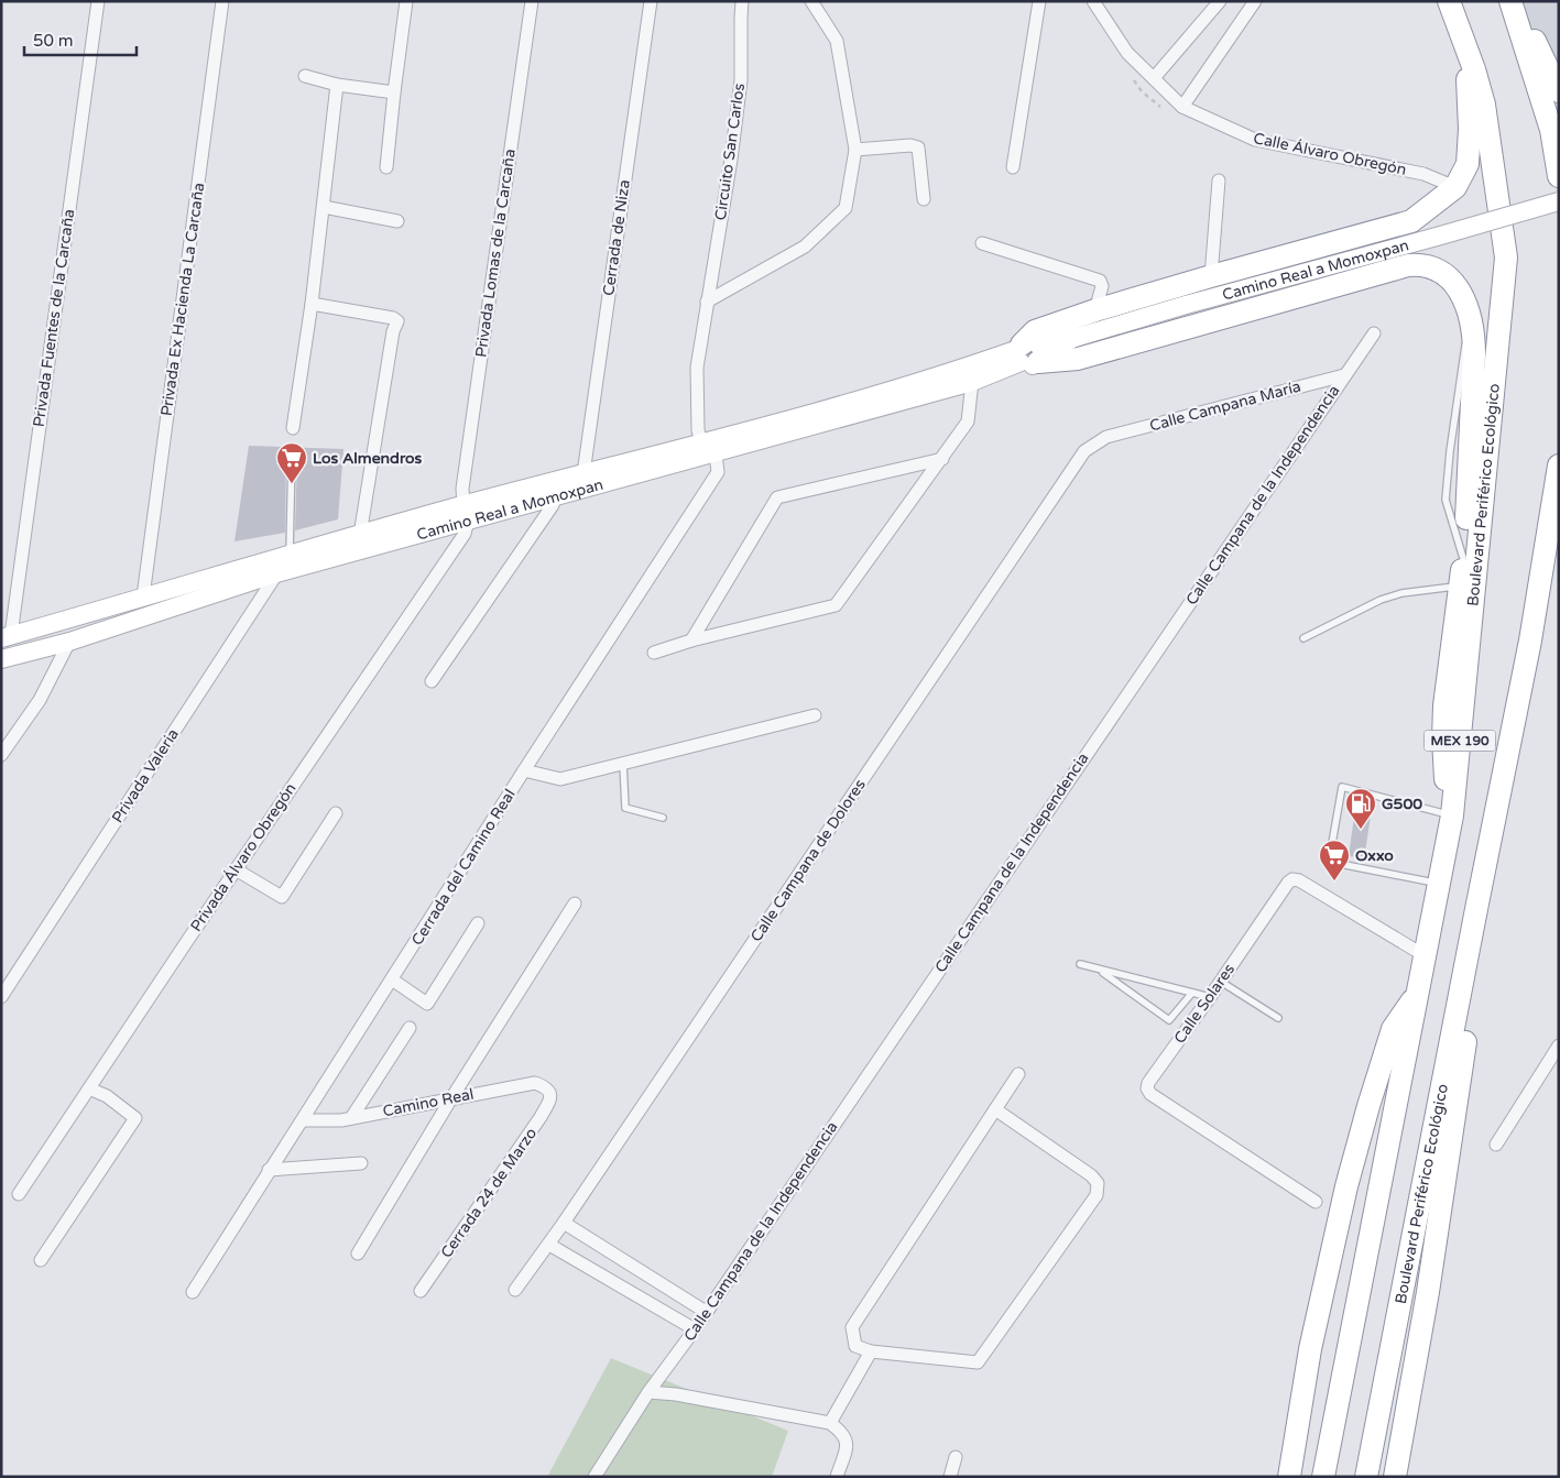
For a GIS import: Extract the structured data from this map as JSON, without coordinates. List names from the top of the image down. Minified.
{"streets":{"highway":["Boulevard Periférico Ecológico","MEX 190"],"street":["Circuito San Carlos","Calle Álvaro Obregón","Cerrada de Niza","Privada Lomas de la Carcaña","Camino Real a Momoxpan","Privada Ex Hacienda La Carcaña","Privada Fuentes de la Carcaña","Calle Campana María","Calle Campana de la Independencia","Privada Valeria","Privada Álvaro Obregón","Calle Campana de Dolores","Cerrada del Camino Real","Calle Solares","Camino Real","Cerrada 24 de Marzo"]},"crossings":[["Circuito San Carlos","Camino Real a Momoxpan"],["Circuito San Carlos","Cerrada del Camino Real"],["Cerrada de Niza","Camino Real a Momoxpan"],["Privada Lomas de la Carcaña","Camino Real a Momoxpan"],["Privada Lomas de la Carcaña","Privada Álvaro Obregón"],["Camino Real a Momoxpan","Privada Ex Hacienda La Carcaña"],["Camino Real a Momoxpan","Privada Fuentes de la Carcaña"],["Camino Real a Momoxpan","Privada Valeria"],["Camino Real a Momoxpan","Privada Álvaro Obregón"],["Camino Real a Momoxpan","Cerrada del Camino Real"],["Calle Campana María","Calle Campana de la Independencia"],["Calle Campana María","Calle Campana de Dolores"],["Boulevard Periférico Ecológico","Calle Solares"],["Cerrada del Camino Real","Camino Real"],["Camino Real","Cerrada 24 de Marzo"]],"places":{"supermarket":["Los Almendros","Oxxo"],"fuel station":["G500"]},"scale_bar":"50 m"}
